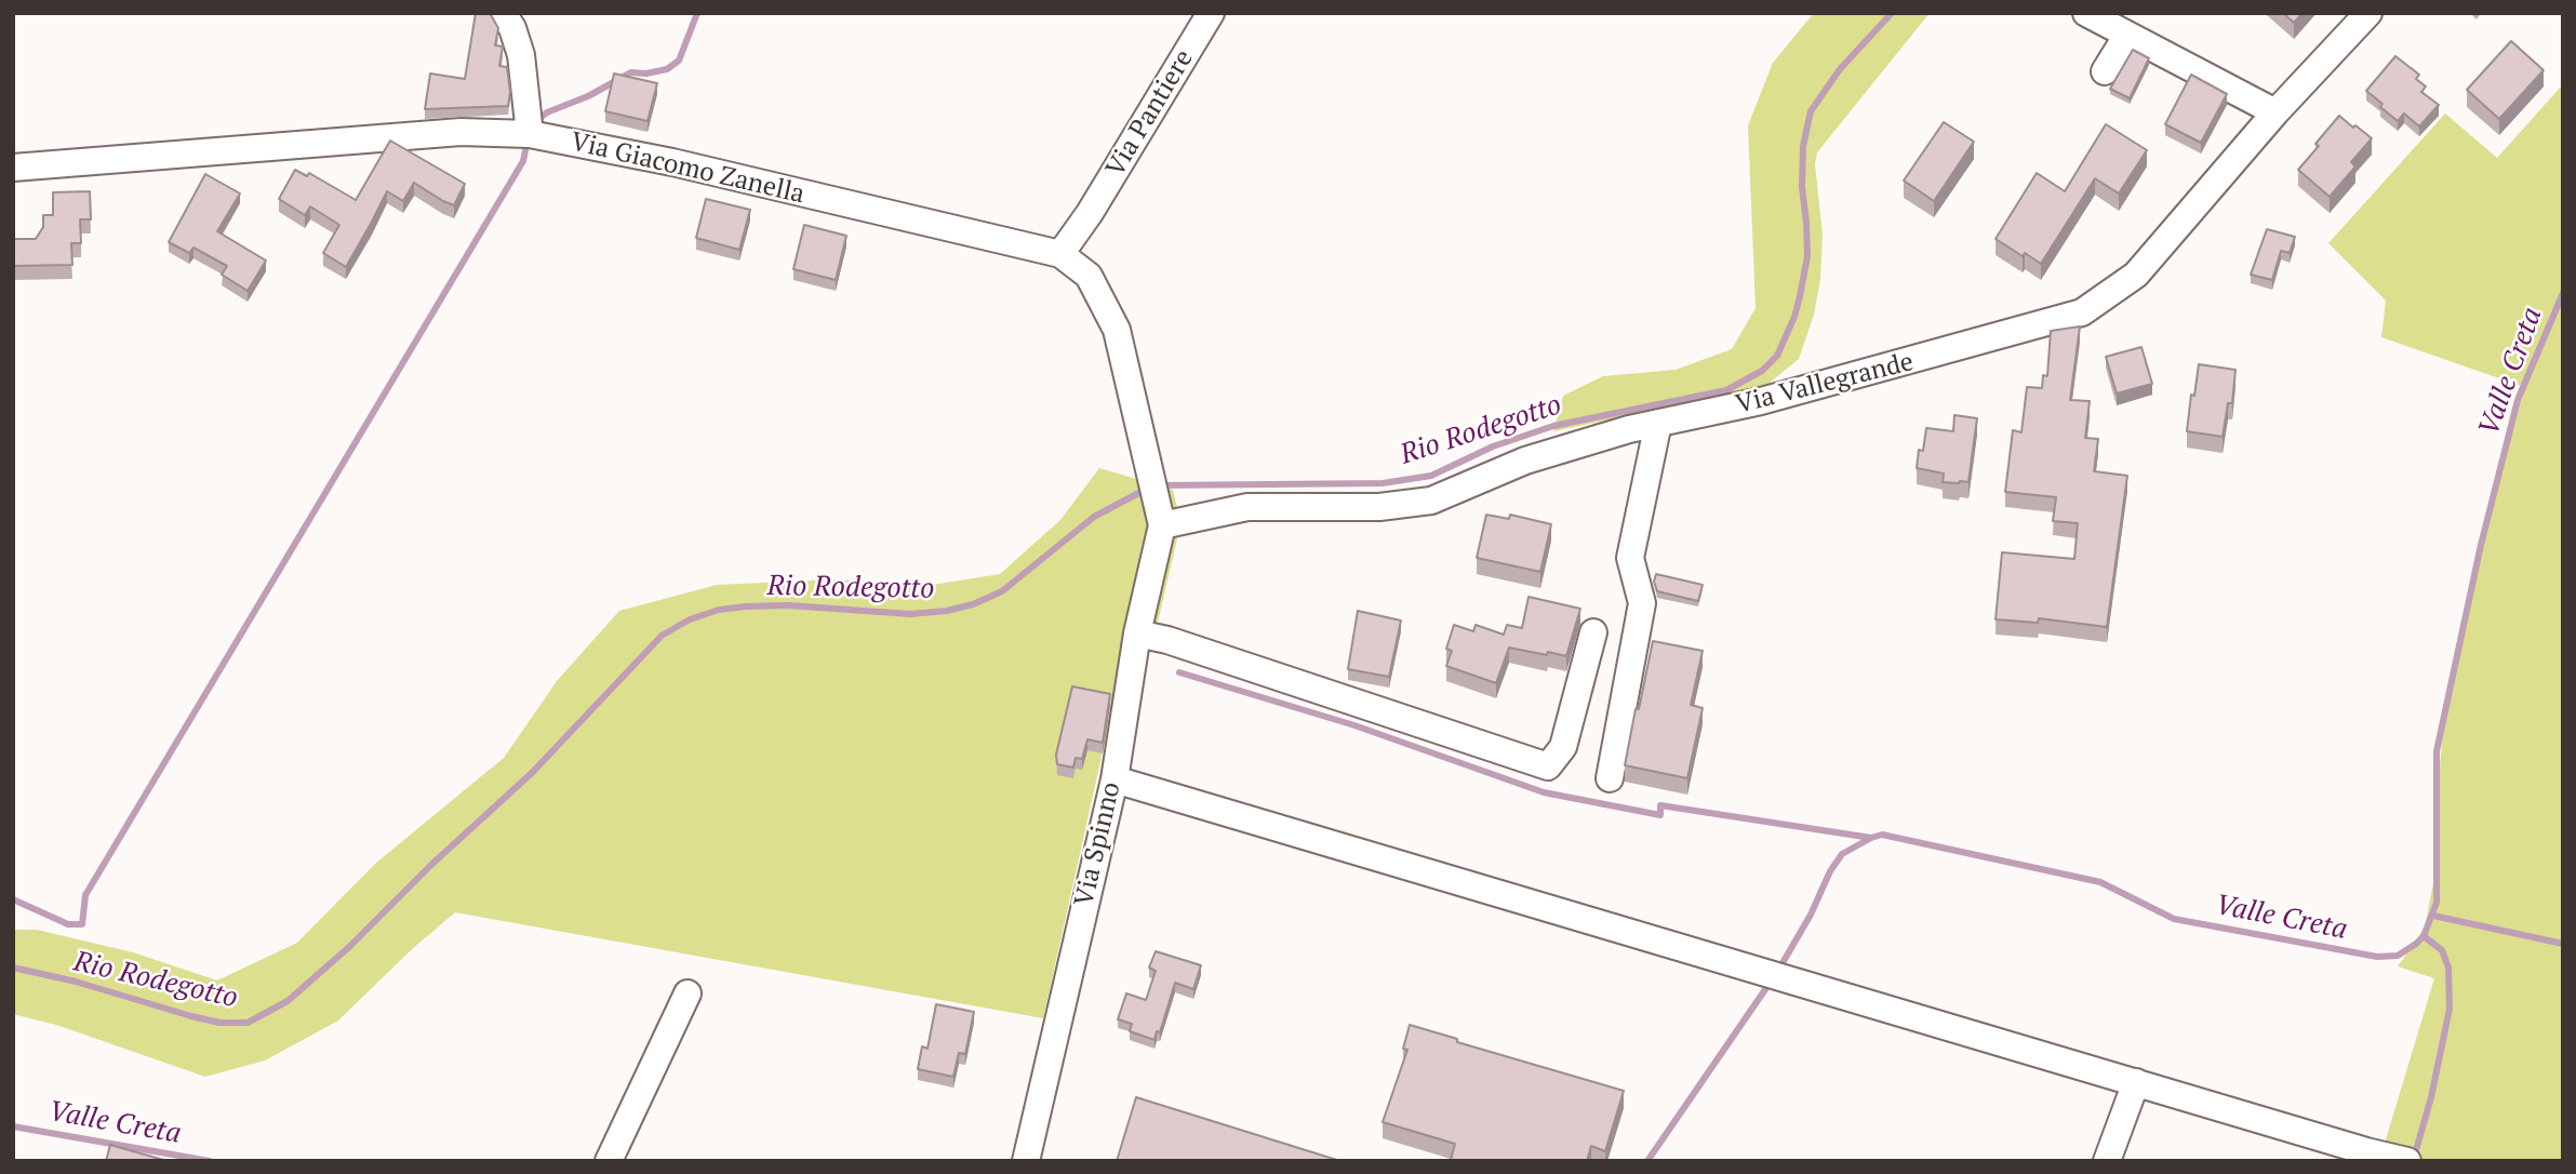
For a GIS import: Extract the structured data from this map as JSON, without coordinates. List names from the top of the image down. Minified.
{"streets":{"street":["Via Pantiere","Via Giacomo Zanella","Via Vallegrande","Via Spinno"]},"crossings":[["Via Pantiere","Via Giacomo Zanella"],["Via Giacomo Zanella","Via Vallegrande"],["Via Giacomo Zanella","Via Spinno"],["Via Vallegrande","Via Spinno"]],"water":["Valle Creta","Rio Rodegotto"]}
